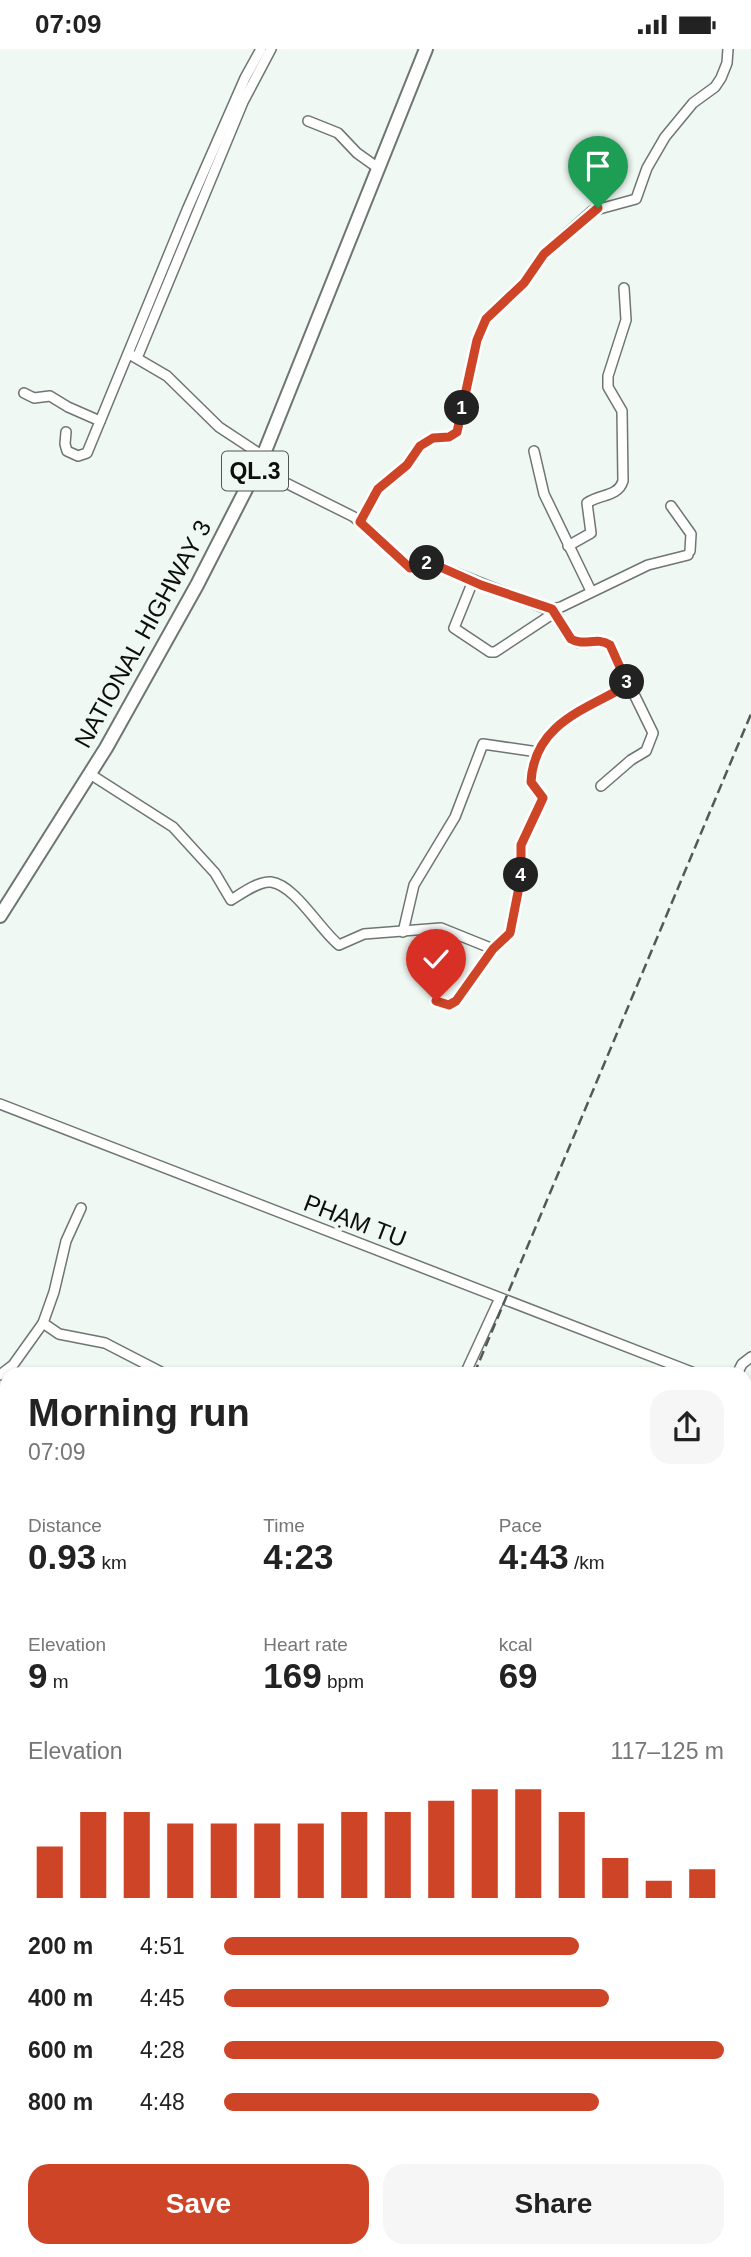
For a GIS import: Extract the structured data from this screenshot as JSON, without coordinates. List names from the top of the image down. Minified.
{"streets":{"highway":["QL.3","NATIONAL HIGHWAY 3"],"street":["PHẠM TU"]},"page":{"status":"07:09","pins":["1","2","3","4"],"heading":["Morning run","07:09"],"stats":[["Distance","0.93 km"],["Time","4:23"],["Pace","4:43 /km"],["Elevation","9 m"],["Heart rate","169 bpm"],["kcal","69"]],"chart":["Elevation","117–125 m"],"list":[{"name":"200 m","note":"4:51"},{"name":"400 m","note":"4:45"},{"name":"600 m","note":"4:28"},{"name":"800 m","note":"4:48"}],"buttons":["Save","Share"]}}
